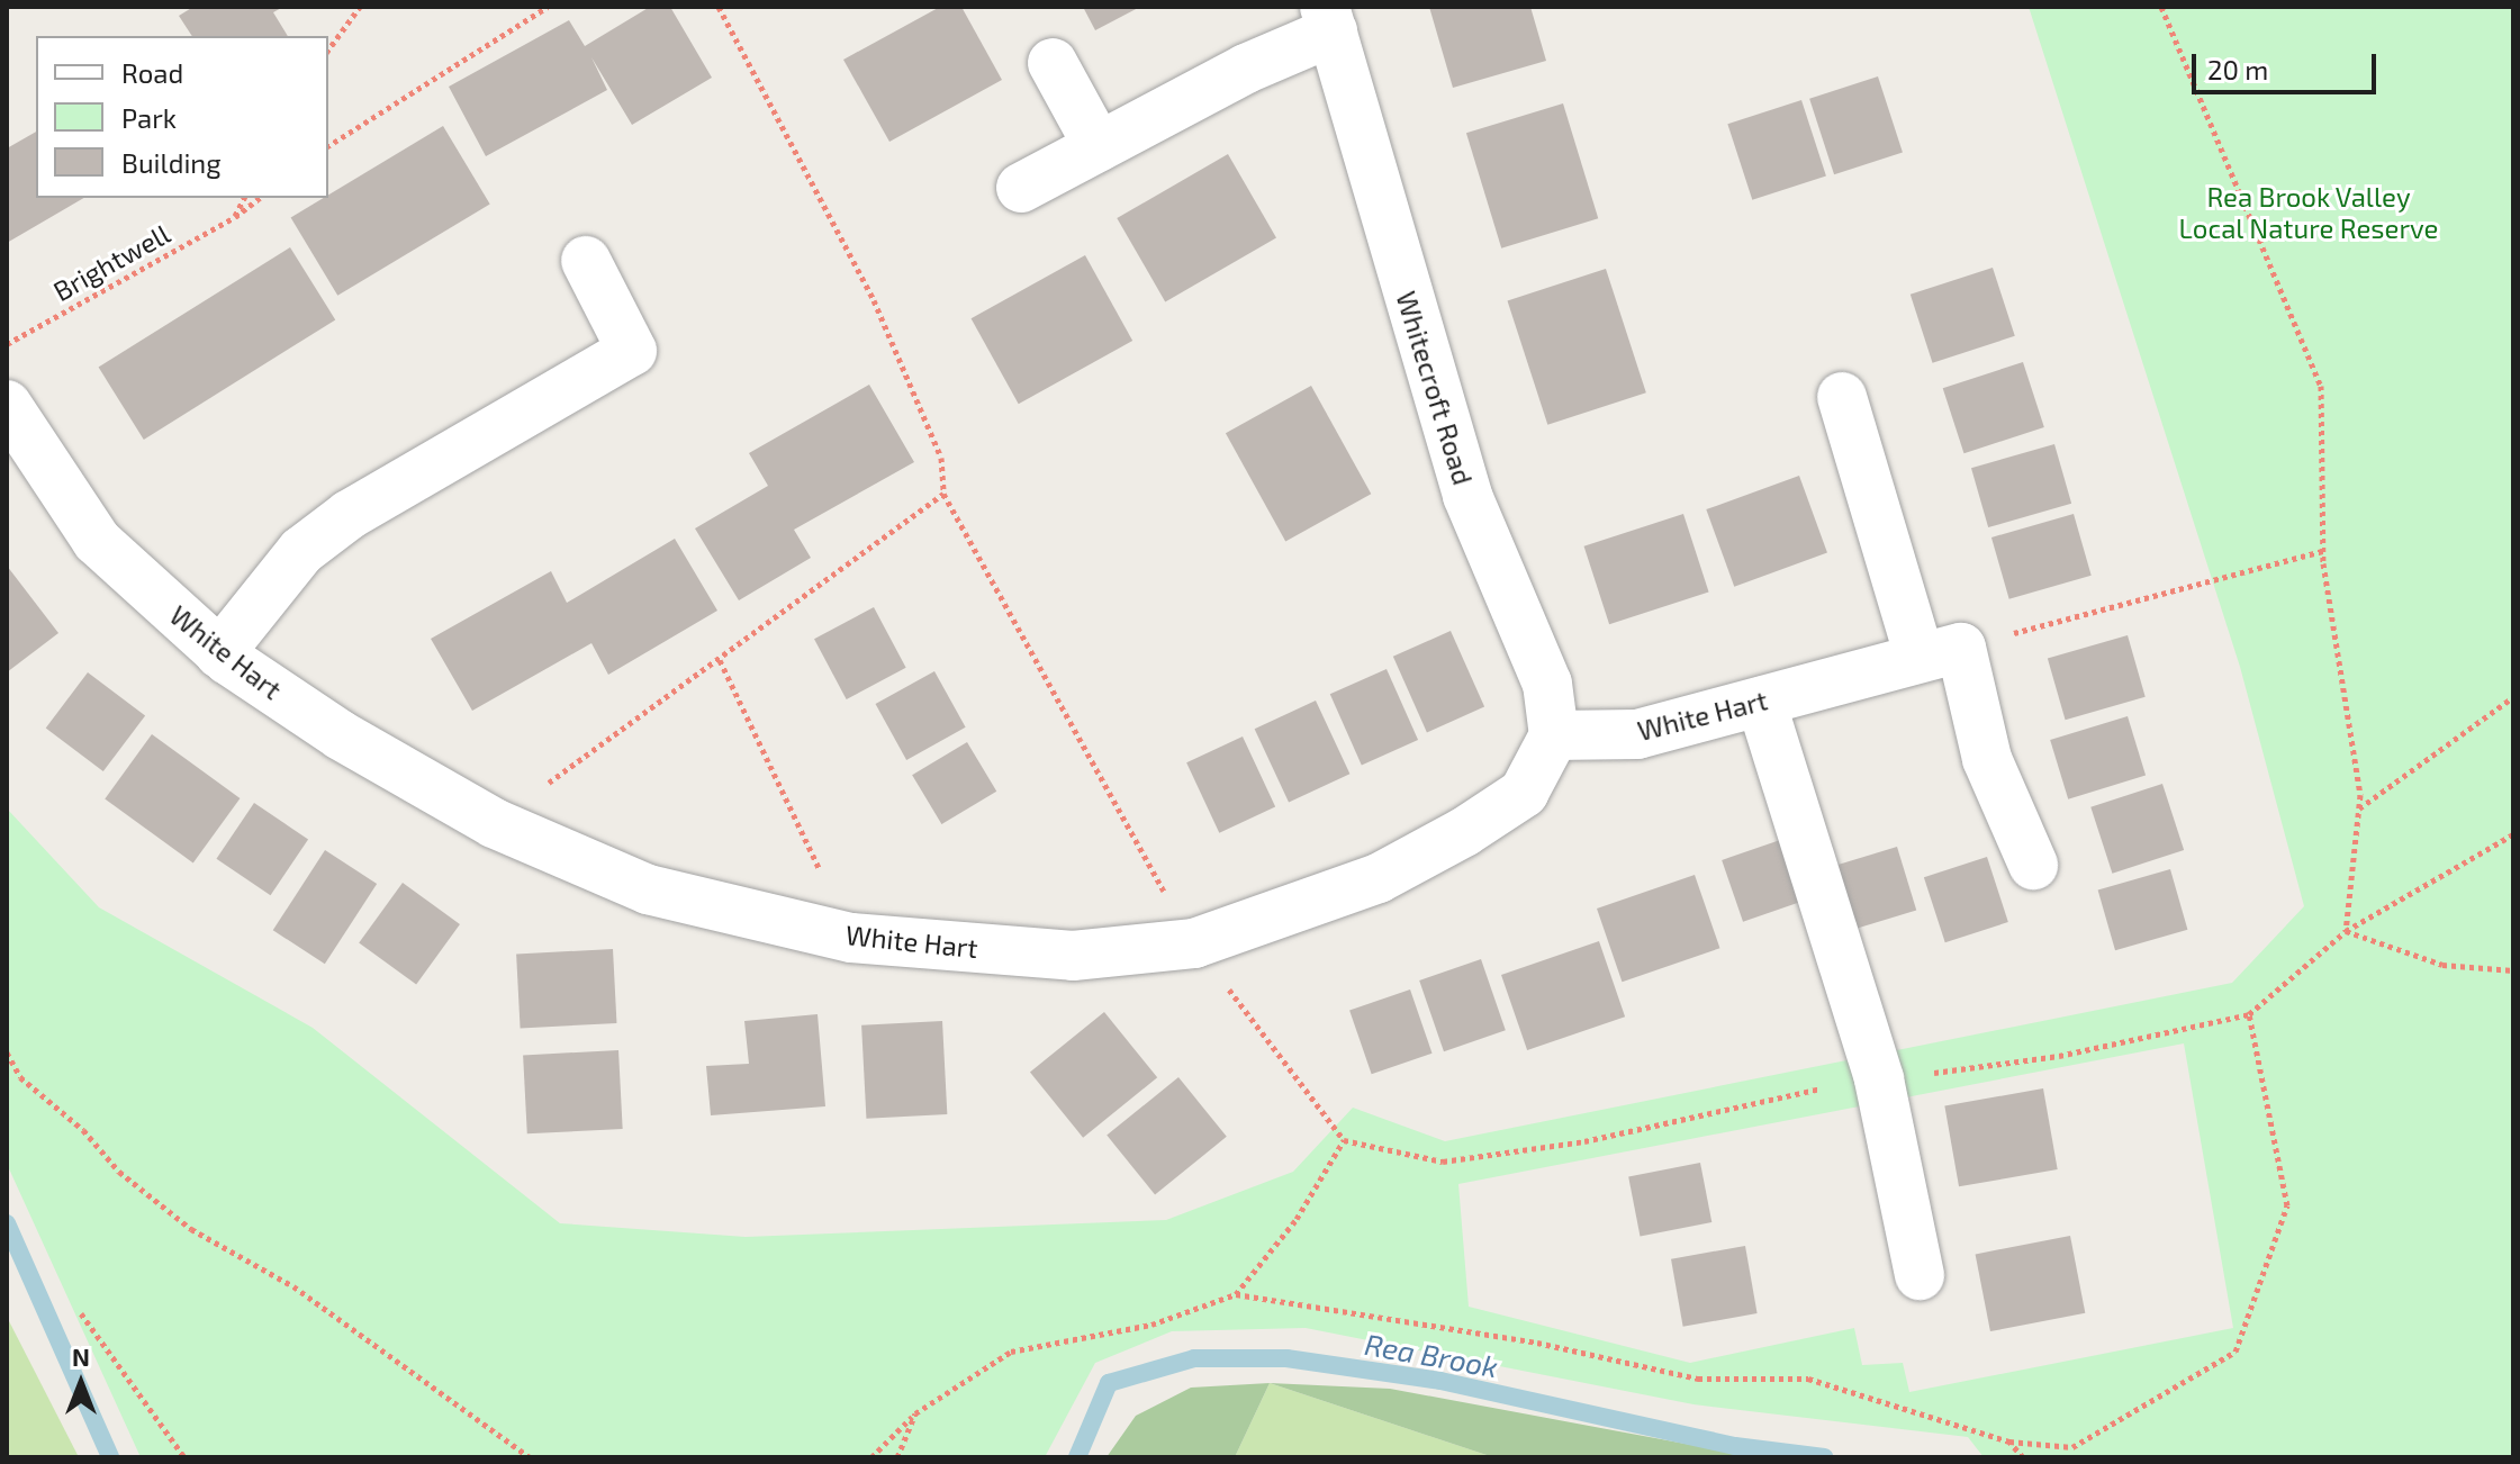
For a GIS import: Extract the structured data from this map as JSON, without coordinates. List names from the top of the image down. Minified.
{"streets":{"street":["Whitecroft Road","White Hart"],"path":["Brightwell"]},"crossings":[["Whitecroft Road","White Hart"]],"water":["Rea Brook"],"parks":["Rea Brook Valley Local Nature Reserve"],"legend":["Road","Park","Building"],"scale_bar":"20 m","north":"top"}
